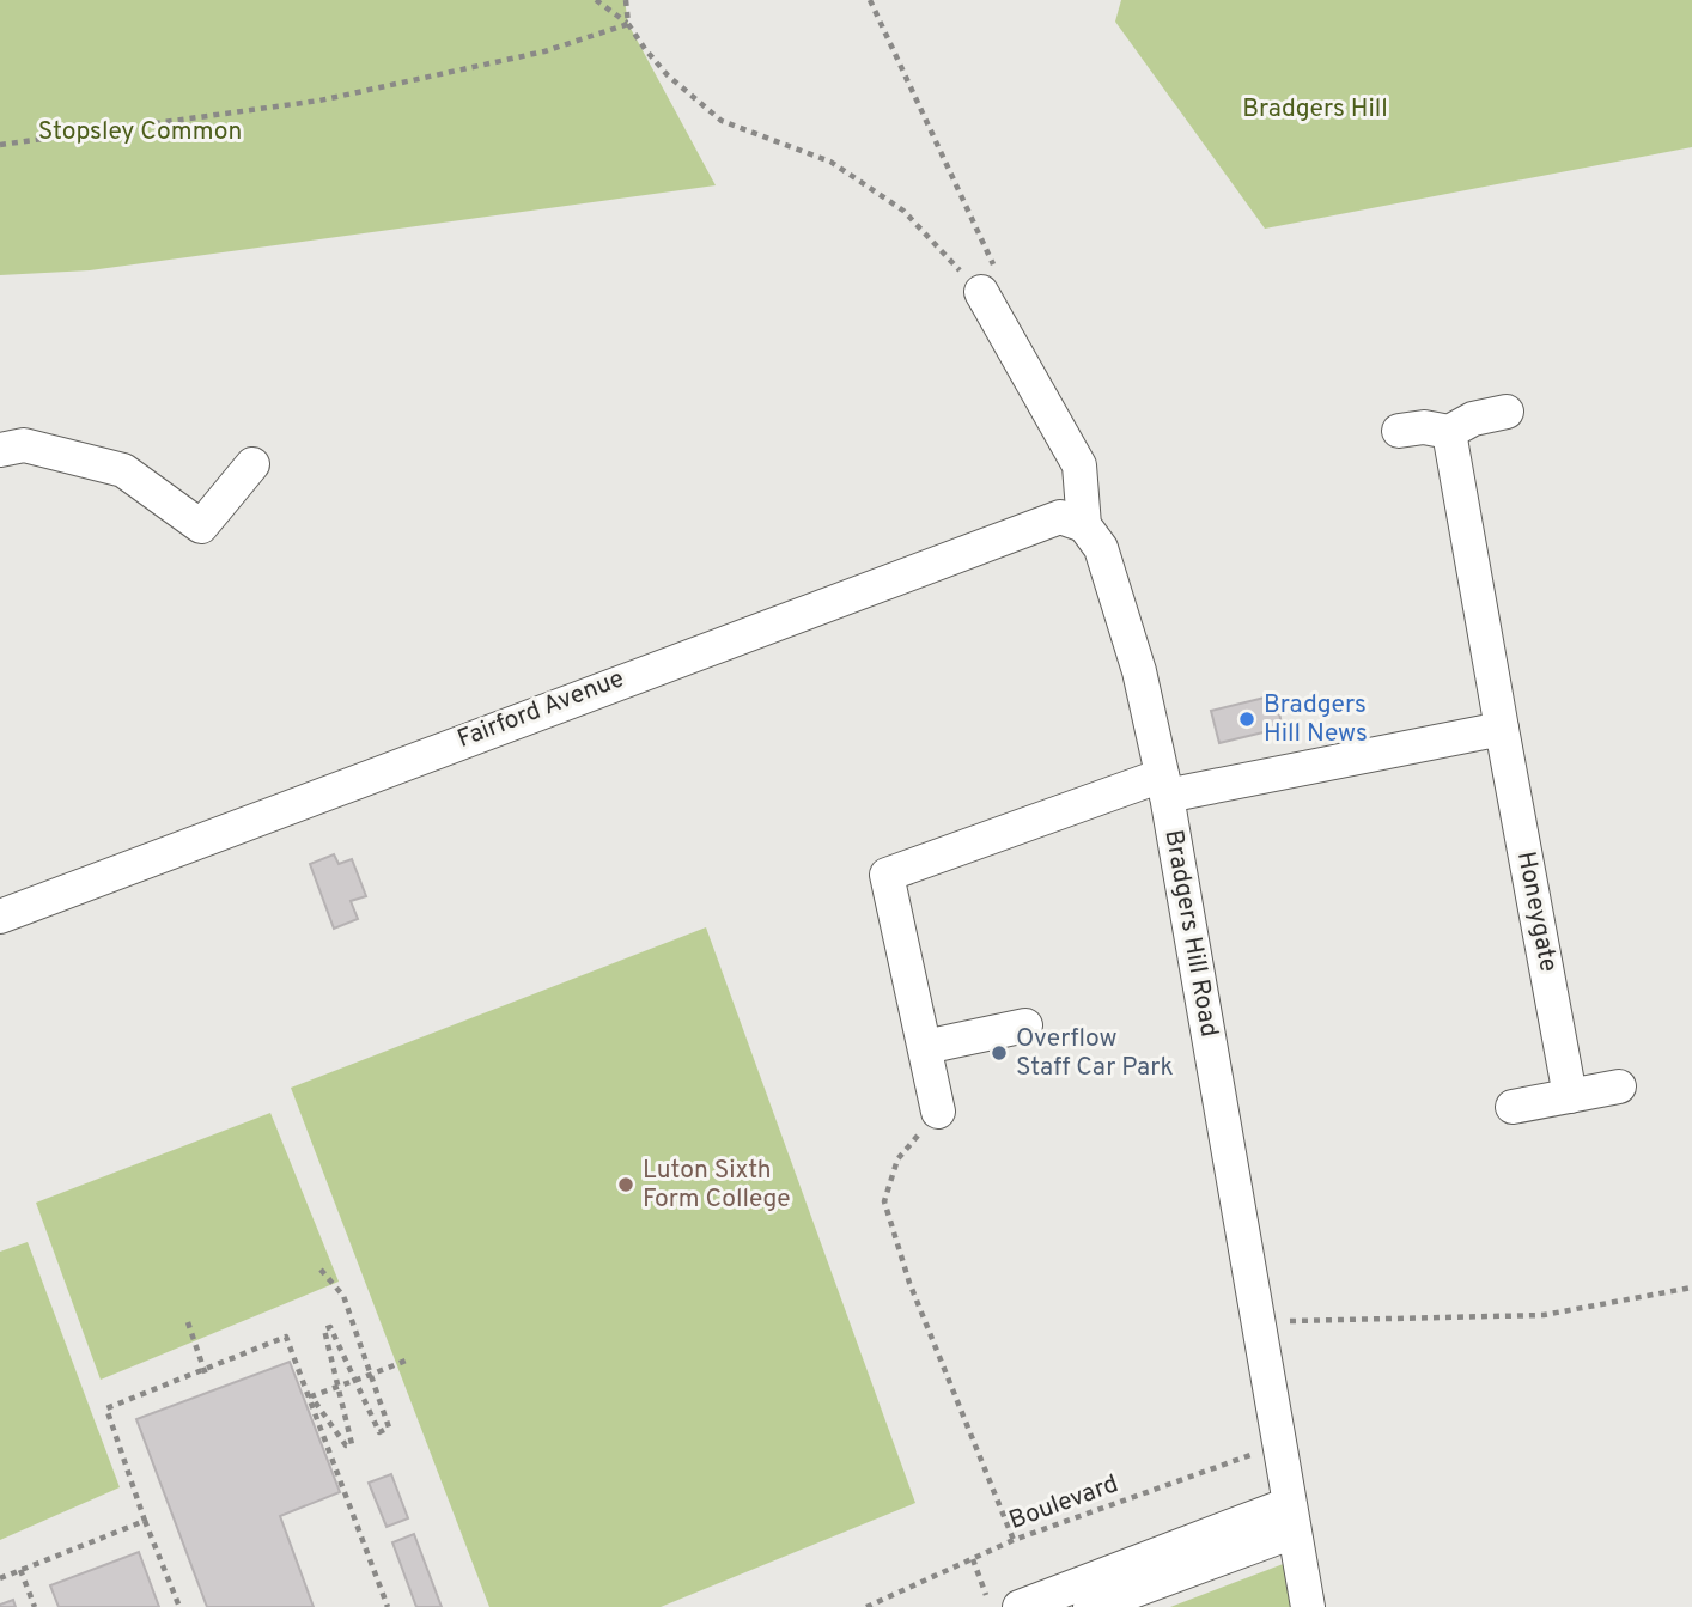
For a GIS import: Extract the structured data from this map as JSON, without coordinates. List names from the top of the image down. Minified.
{"streets":{"street":["Fairford Avenue","Honeygate","Bradgers Hill Road"],"path":["Boulevard"]},"crossings":[["Fairford Avenue","Bradgers Hill Road"],["Bradgers Hill Road","Boulevard"]],"parks":["Bradgers Hill","Stopsley Common"],"places":["Bradgers Hill News","Overflow Staff Car Park","Luton Sixth Form College"]}
